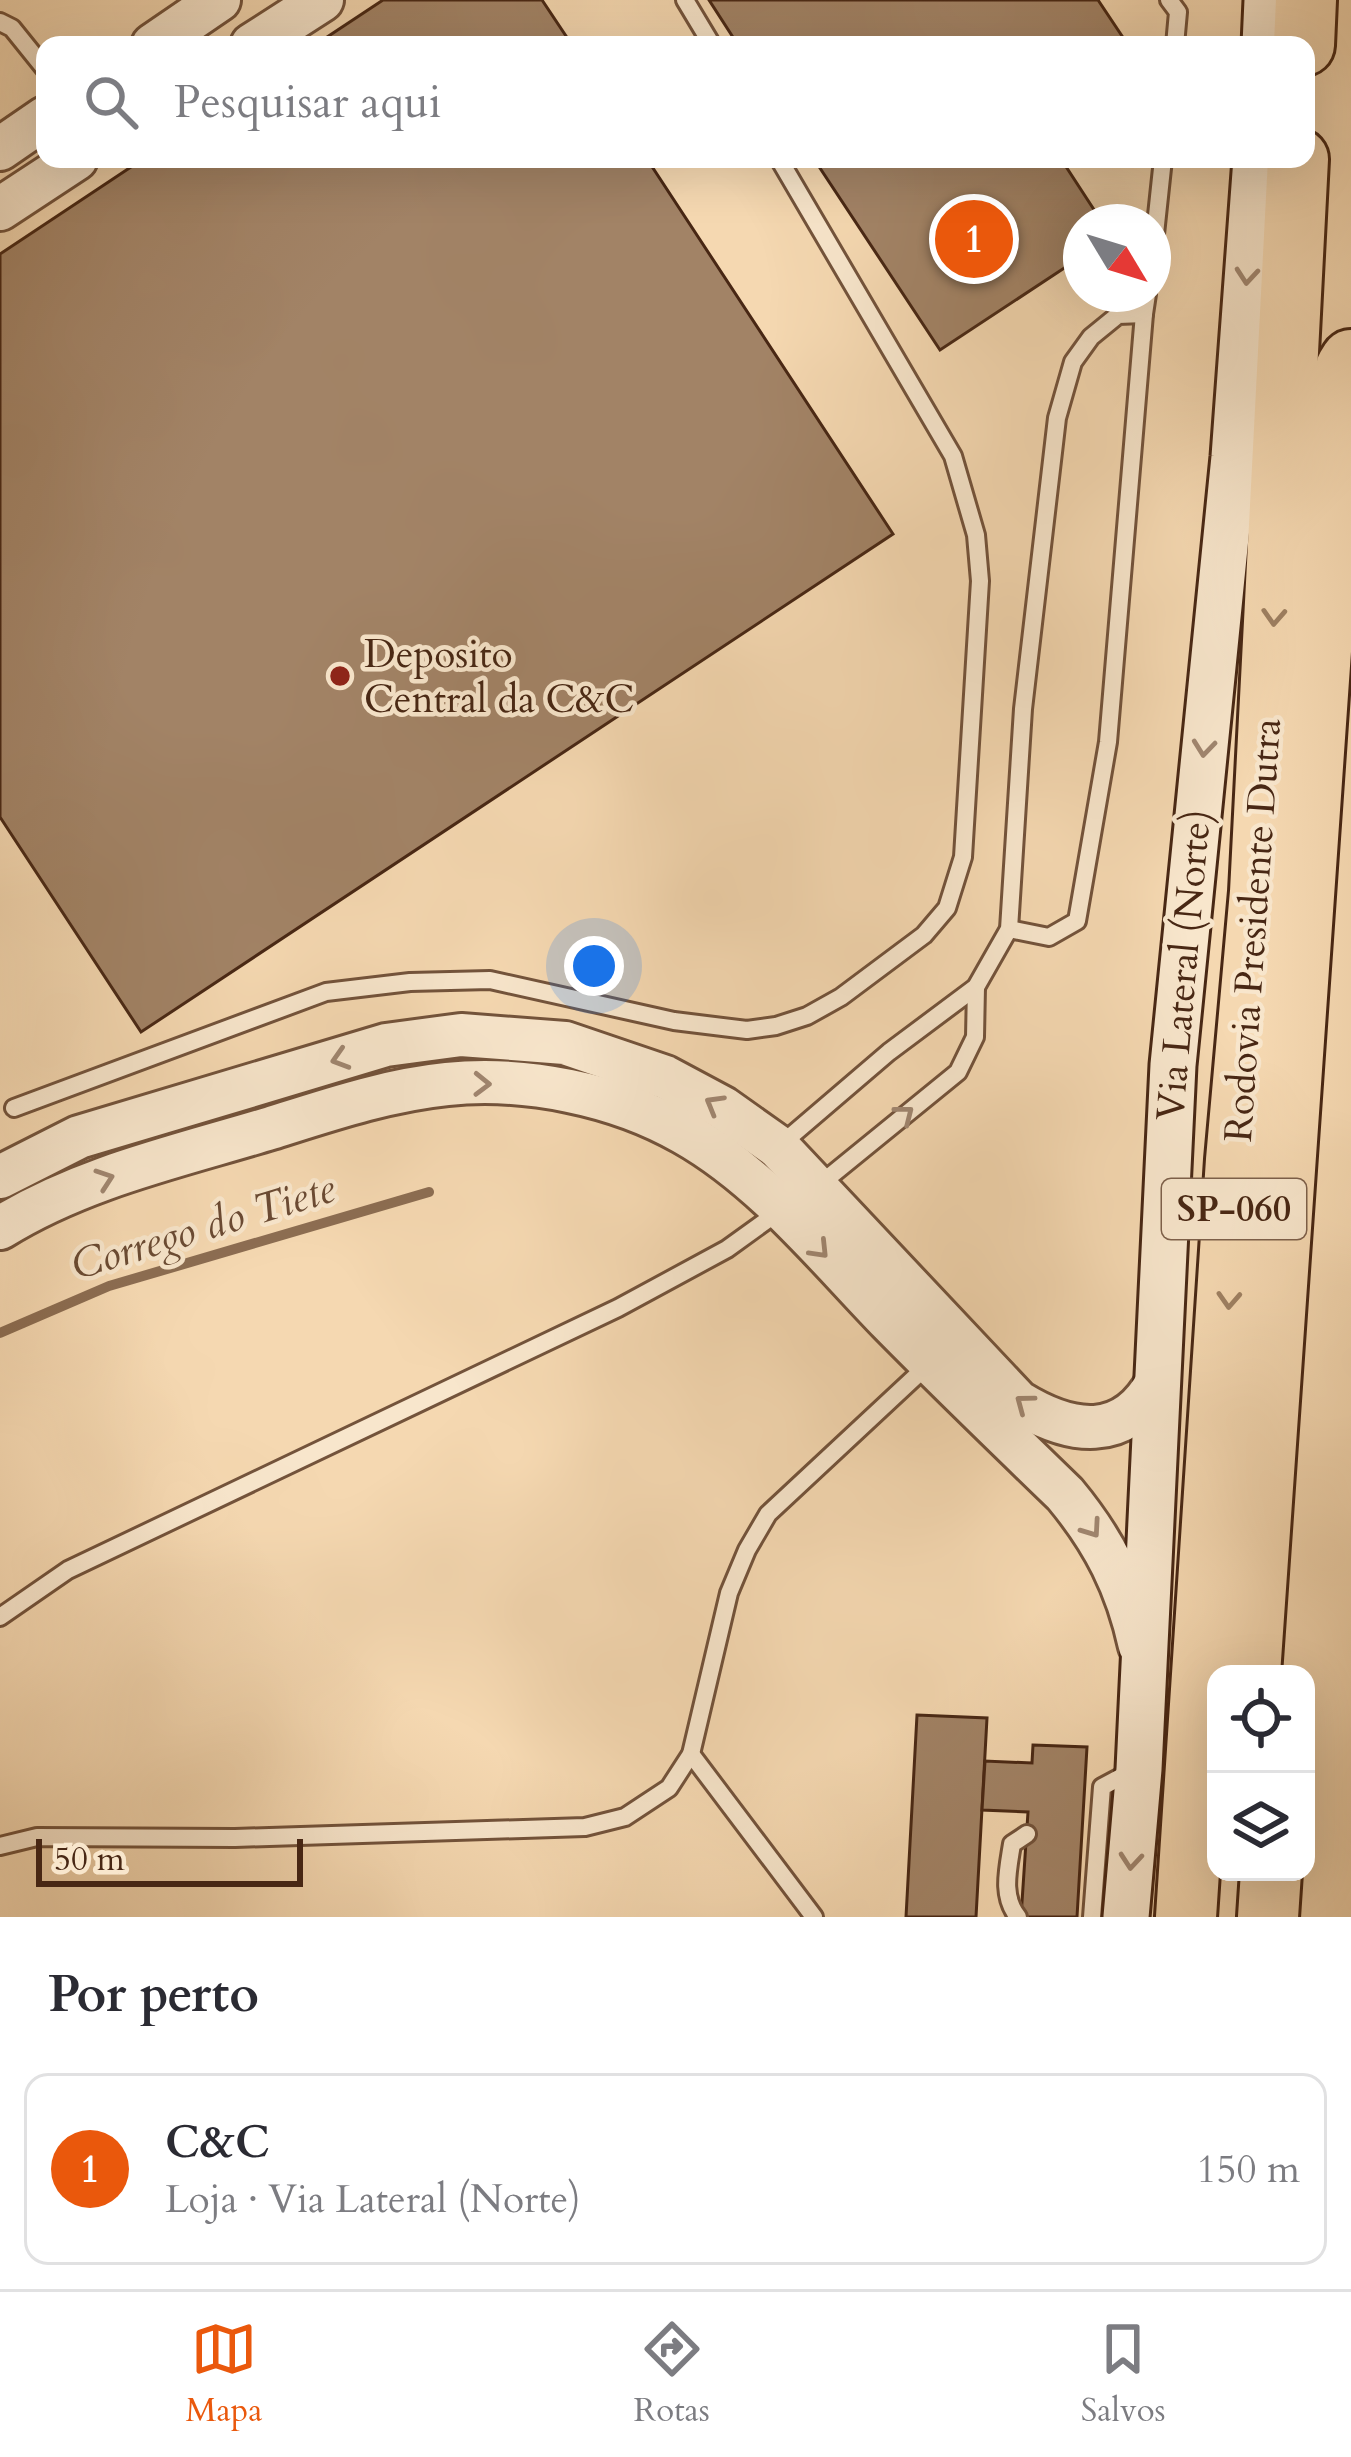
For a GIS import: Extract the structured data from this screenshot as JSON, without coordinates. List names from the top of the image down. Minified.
{"streets":{"highway":["Rodovia Presidente Dutra","SP-060"],"main road":["Via Lateral (Norte)"]},"one_way":["Via Lateral (Norte)"],"water":["Corrego do Tiete"],"places":["Deposito Central da C&C"],"scale_bar":"50 m","north":"bottom right","page":{"search":"Pesquisar aqui","pins":"1","scale":"50 m","heading":"Por perto","list":[{"mark":"1","name":"C&C","note":"Loja · Via Lateral (Norte)","value":"150 m"}],"nav":["Mapa","Rotas","Salvos"]}}
